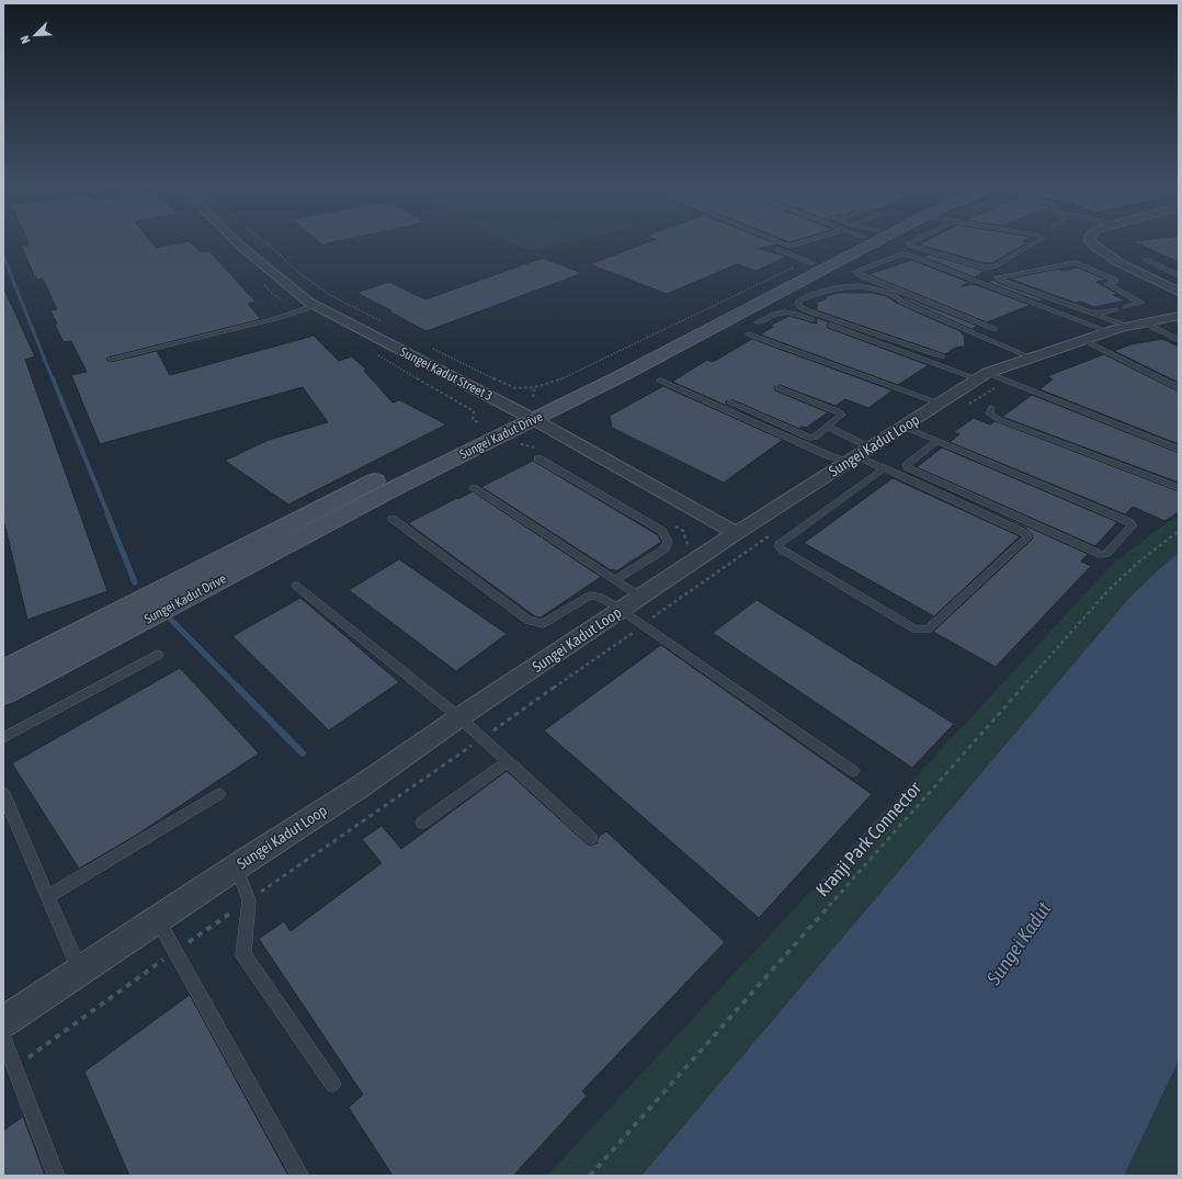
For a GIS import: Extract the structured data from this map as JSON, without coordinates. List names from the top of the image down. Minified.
{"streets":{"main road":["Sungei Kadut Drive"],"street":["Sungei Kadut Street 3","Sungei Kadut Loop"],"path":["Kranji Park Connector"]},"crossings":[["Sungei Kadut Street 3","Sungei Kadut Drive"],["Sungei Kadut Street 3","Sungei Kadut Loop"]],"water":["Sungei Kadut"],"north":"bottom left"}
